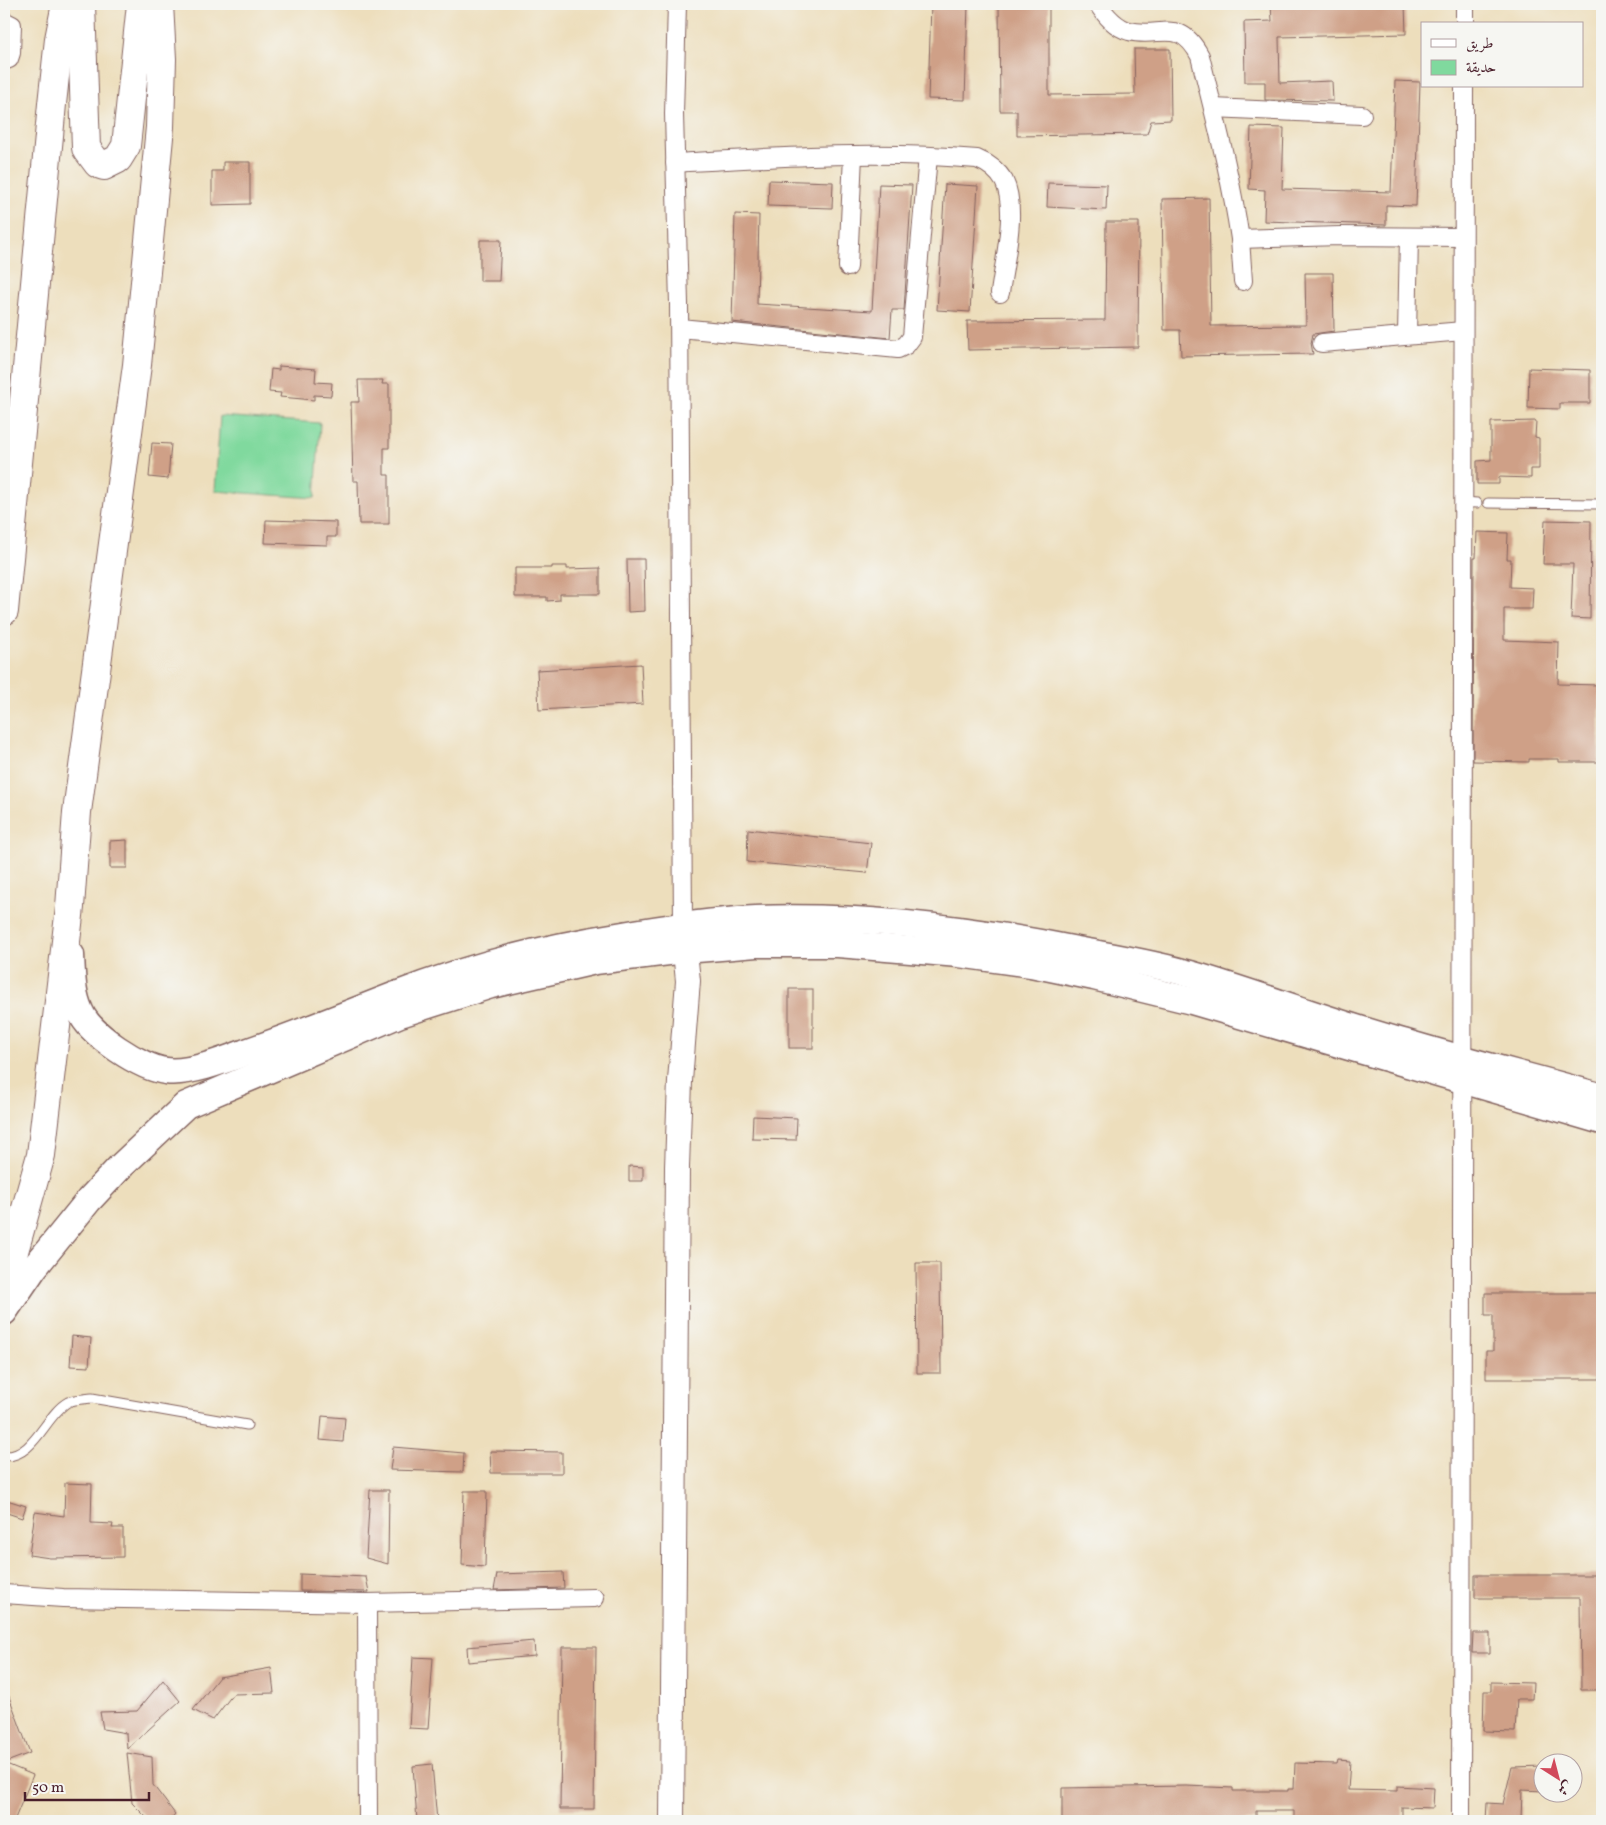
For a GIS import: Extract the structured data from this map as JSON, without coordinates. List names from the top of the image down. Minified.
{"legend":["طريق","حديقة"],"scale_bar":"50 m","north":"bottom right"}
